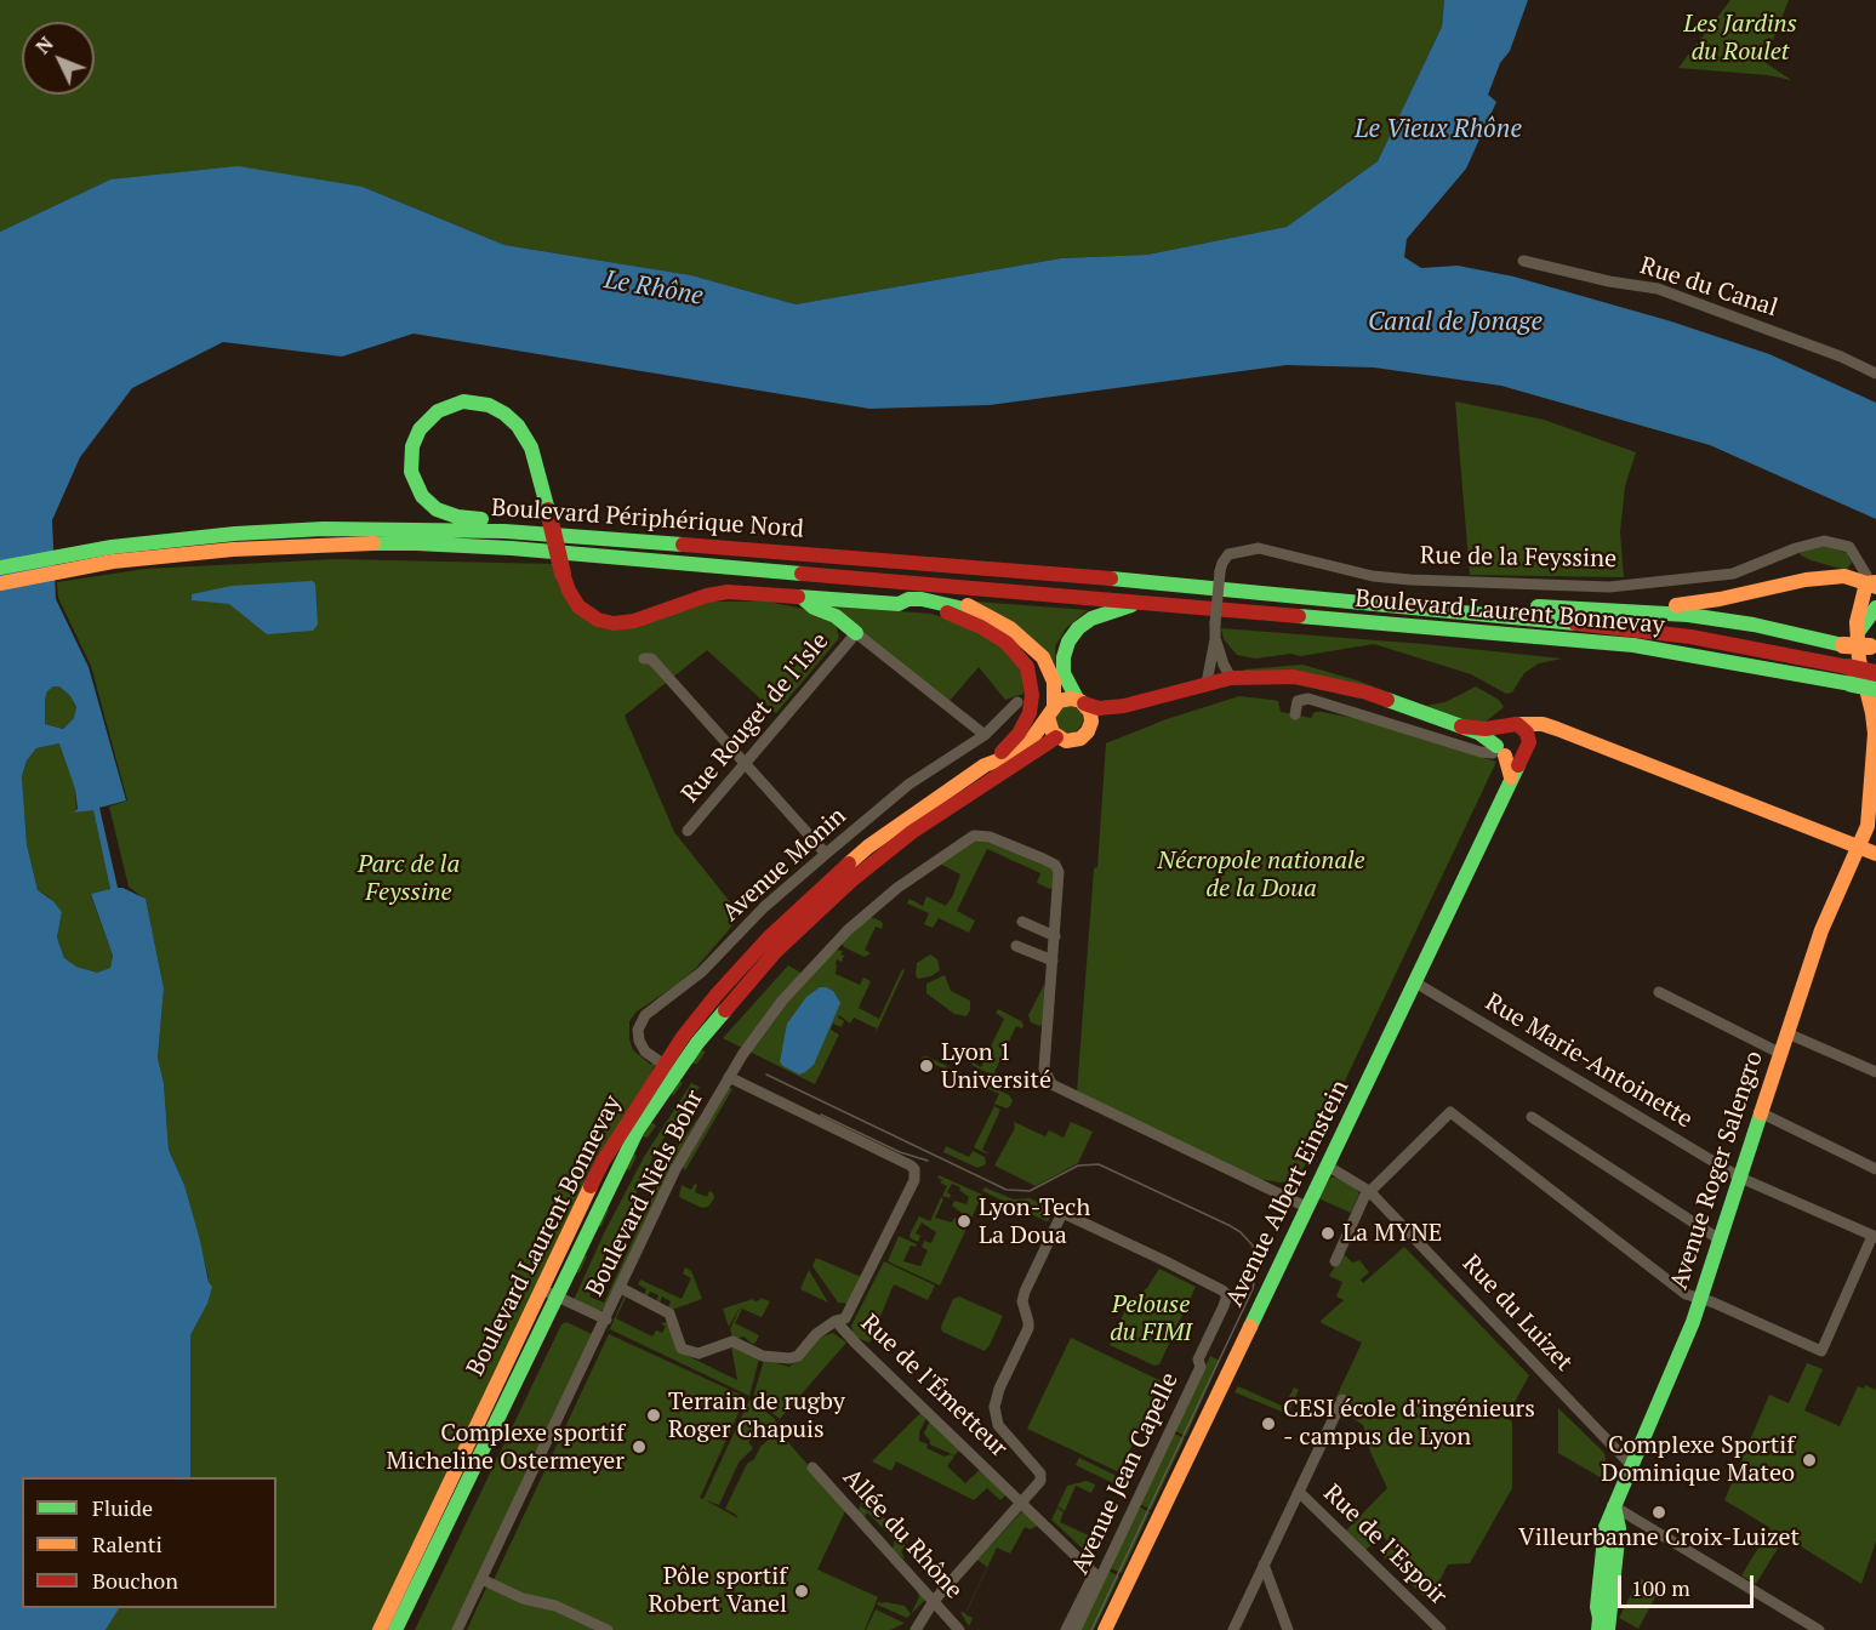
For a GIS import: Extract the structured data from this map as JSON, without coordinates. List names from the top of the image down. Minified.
{"streets":{"main road":["Boulevard Périphérique Nord","Boulevard Laurent Bonnevay","Avenue Roger Salengro","Avenue Albert Einstein"],"street":["Rue du Canal","Rue de la Feyssine","Rue Rouget de l'Isle","Avenue Monin","Rue Marie-Antoinette","Boulevard Niels Bohr","Rue du Luizet","Rue de l'Émetteur","Avenue Jean Capelle","Allée du Rhône","Rue de l'Espoir"]},"crossings":[["Boulevard Périphérique Nord","Boulevard Laurent Bonnevay"],["Rue de la Feyssine","Avenue Roger Salengro"],["Boulevard Laurent Bonnevay","Avenue Monin"],["Rue Marie-Antoinette","Avenue Roger Salengro"],["Rue Marie-Antoinette","Avenue Albert Einstein"],["Avenue Roger Salengro","Rue du Luizet"],["Boulevard Niels Bohr","Avenue Albert Einstein"],["Boulevard Niels Bohr","Rue de l'Émetteur"],["Avenue Albert Einstein","Rue du Luizet"],["Rue de l'Émetteur","Avenue Jean Capelle"]],"water":["Le Vieux Rhône","Le Rhône","Canal de Jonage"],"parks":["Les Jardins du Roulet","Nécropole nationale de la Doua","Parc de la Feyssine","Pelouse du FIMI"],"places":["Lyon 1 Université","Lyon-Tech La Doua","La MYNE","Terrain de rugby Roger Chapuis","CESI école d'ingénieurs - campus de Lyon","Complexe sportif Micheline Ostermeyer","Complexe Sportif Dominique Mateo","Villeurbanne Croix-Luizet","Pôle sportif Robert Vanel"],"legend":["Fluide","Ralenti","Bouchon"],"scale_bar":"100 m","north":"top left"}
